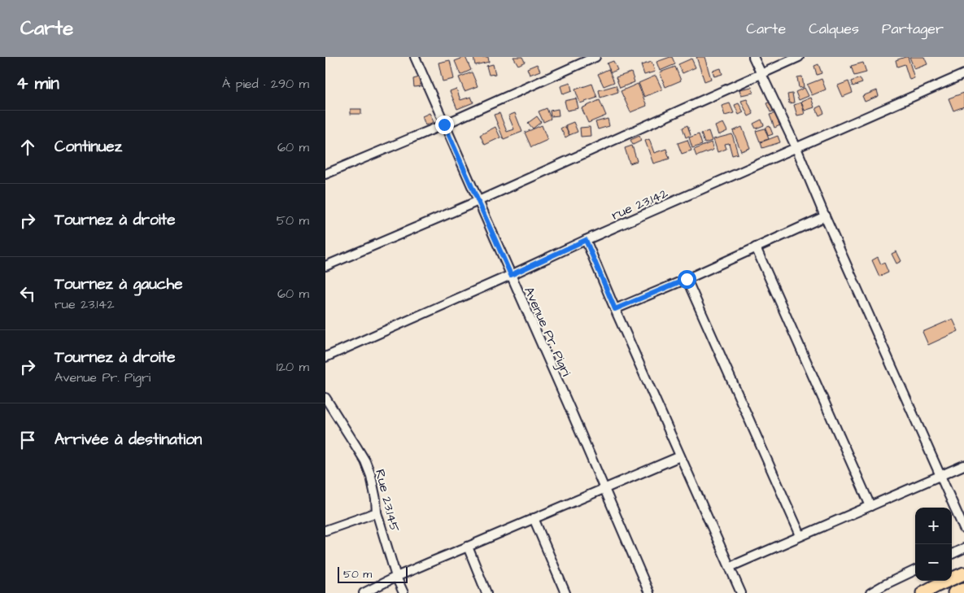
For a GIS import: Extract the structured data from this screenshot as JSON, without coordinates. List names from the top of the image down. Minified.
{"streets":{"street":["rue 23.142","Avenue Pr. Pigri","Rue 23.145"]},"crossings":[["rue 23.142","Avenue Pr. Pigri"]],"scale_bar":"50 m","page":{"header":"Carte","nav":["Carte","Calques","Partager"],"heading":["4 min","À pied · 290 m"],"list":[["Continuez","60 m"],["Tournez à droite","50 m"],["Tournez à gauche","rue 23.142","60 m"],["Tournez à droite","Avenue Pr. Pigri","120 m"],"Arrivée à destination"],"map_buttons":["+","−"],"scale":"50 m"}}
